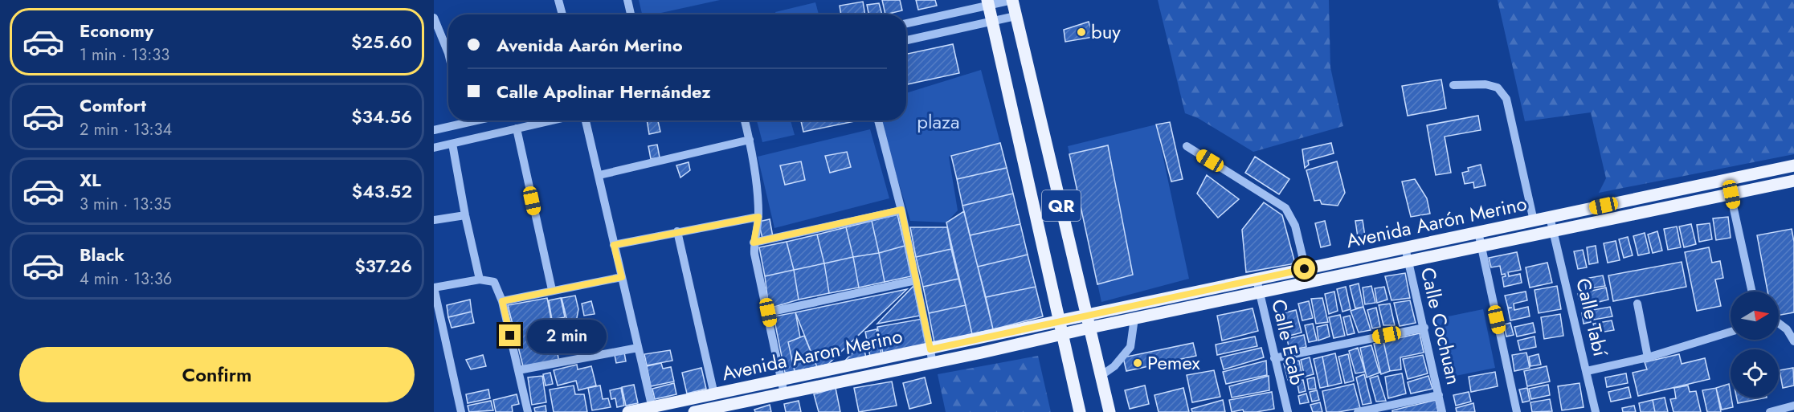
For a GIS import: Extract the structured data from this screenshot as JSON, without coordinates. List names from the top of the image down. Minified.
{"streets":{"main road":["QR","Avenida Aarón Merino","Avenida Aaron Merino"],"street":["Calle Tabí","Calle Cochuan","Calle Ecab"]},"crossings":[["QR","Avenida Aarón Merino"],["QR","Avenida Aaron Merino"],["Avenida Aarón Merino","Calle Tabí"],["Avenida Aarón Merino","Calle Cochuan"],["Avenida Aarón Merino","Calle Ecab"],["Avenida Aarón Merino","Avenida Aaron Merino"]],"parks":["plaza"],"places":["buy","Pemex"],"north":"right","page":{"list":[{"name":"Economy","note":"1 min · 13:33","value":"$25.60"},{"name":"Comfort","note":"2 min · 13:34","value":"$34.56"},{"name":"XL","note":"3 min · 13:35","value":"$43.52"},{"name":"Black","note":"4 min · 13:36","value":"$37.26"}],"banner":["Avenida Aarón Merino","Calle Apolinar Hernández"],"bubble":"2 min","buttons":"Confirm"}}
